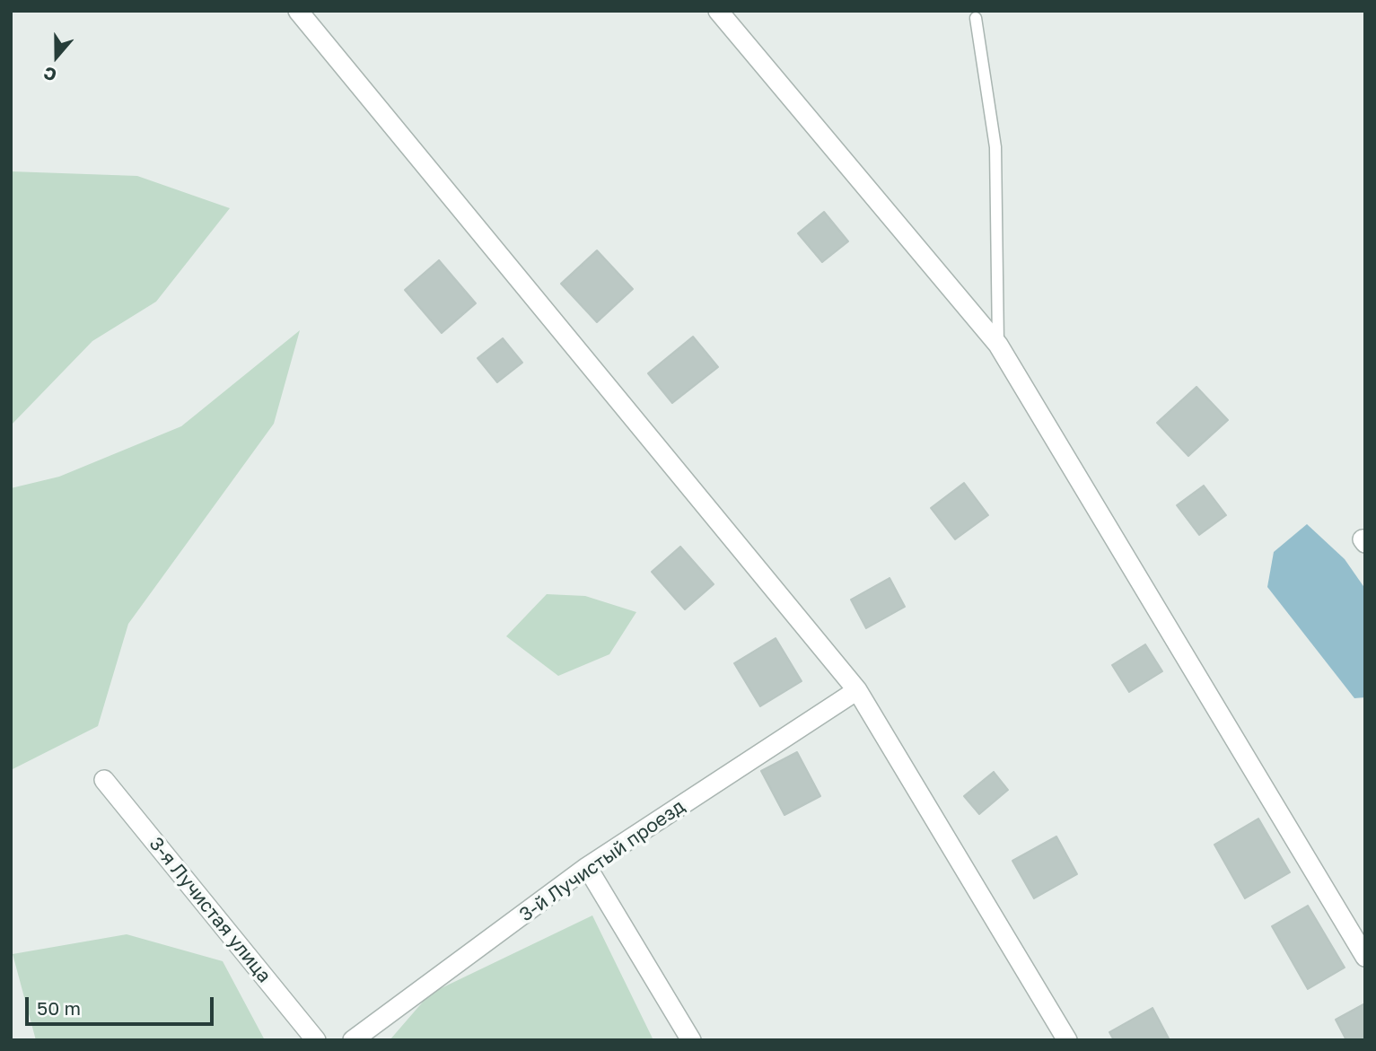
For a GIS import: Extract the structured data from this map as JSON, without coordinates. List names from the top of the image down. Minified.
{"streets":{"street":["3-й Лучистый проезд","3-я Лучистая улица"]},"scale_bar":"50 m","north":"bottom"}
